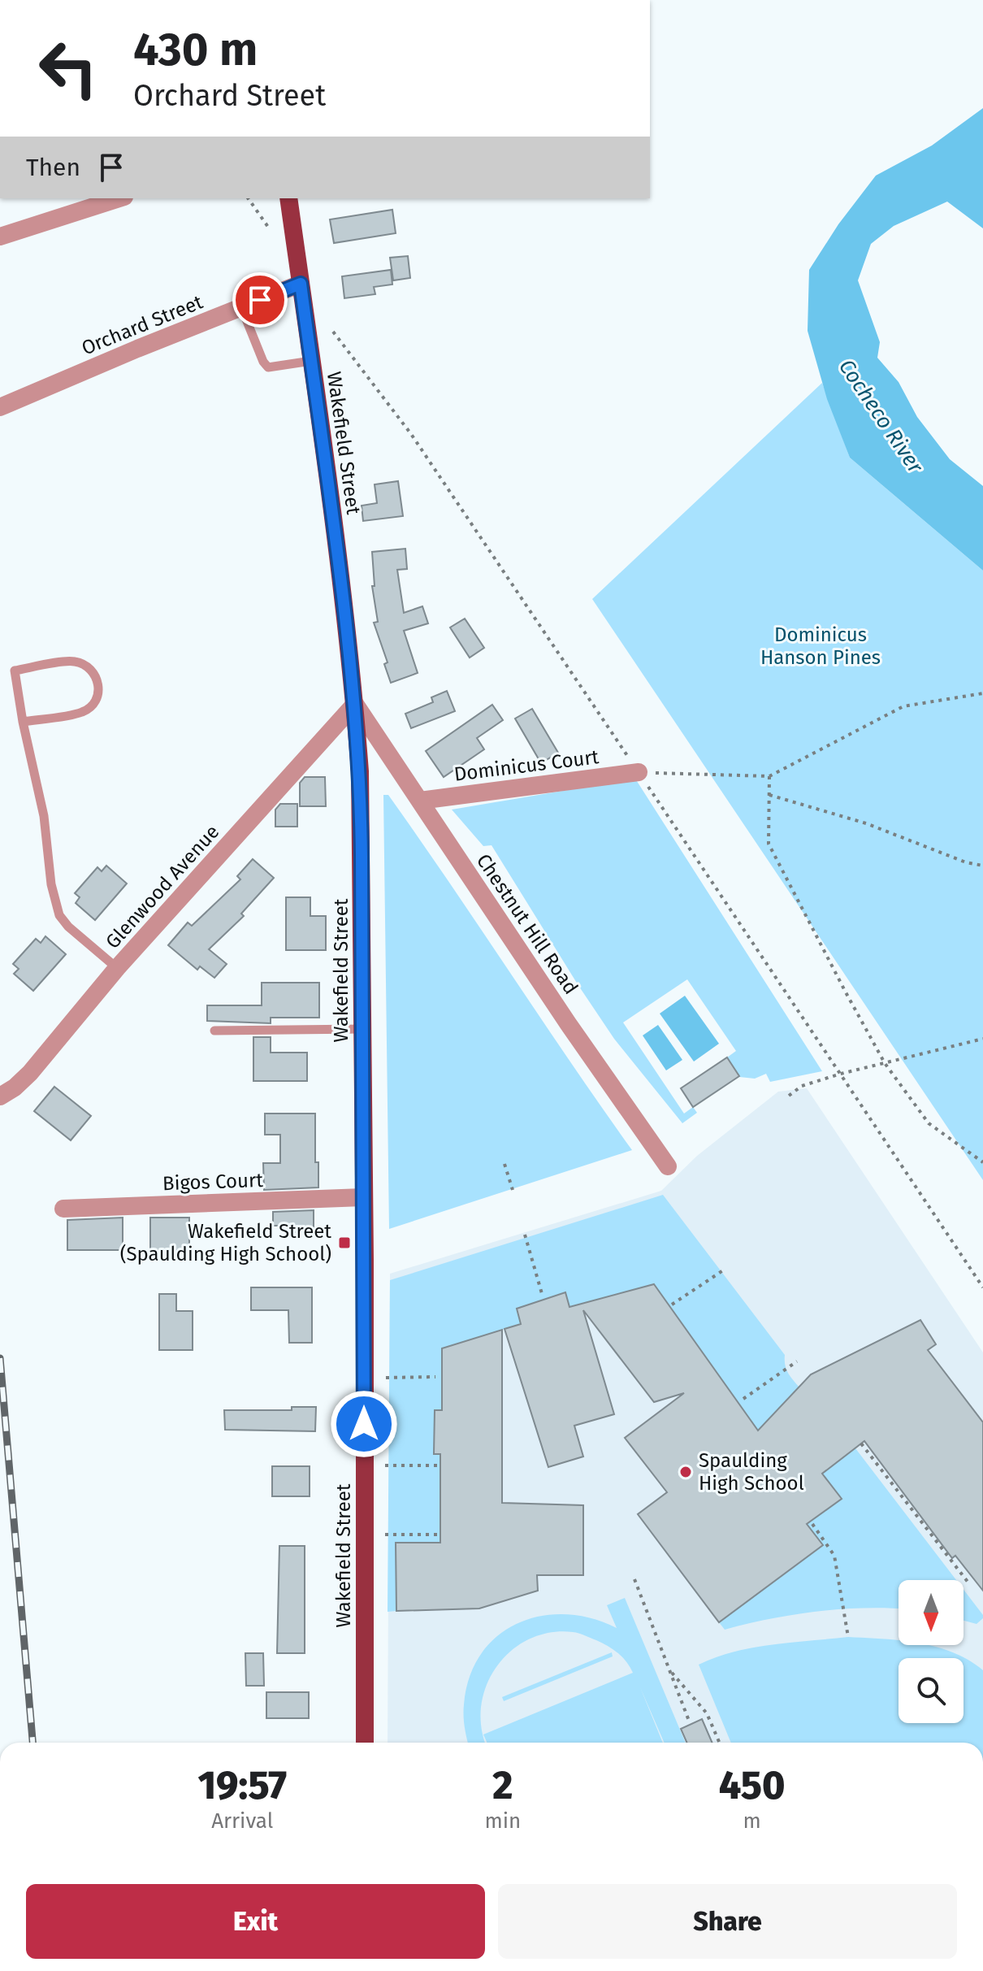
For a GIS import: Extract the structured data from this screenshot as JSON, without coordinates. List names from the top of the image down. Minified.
{"streets":{"main road":["Wakefield Street"],"street":["Orchard Street","Dominicus Court","Glenwood Avenue","Chestnut Hill Road","Bigos Court"]},"crossings":[["Orchard Street","Wakefield Street"],["Wakefield Street","Glenwood Avenue"],["Wakefield Street","Chestnut Hill Road"],["Wakefield Street","Bigos Court"],["Dominicus Court","Chestnut Hill Road"],["Glenwood Avenue","Chestnut Hill Road"]],"water":["Cocheco River"],"parks":["Dominicus Hanson Pines"],"places":{"transit":["Wakefield Street (Spaulding High School)"],"other":["Spaulding High School"]},"north":"bottom","page":{"turn":["430 m","Orchard Street"],"then":"Then","eta":["19:57","Arrival","2","min","450","m"],"buttons":["Exit","Share"]}}
